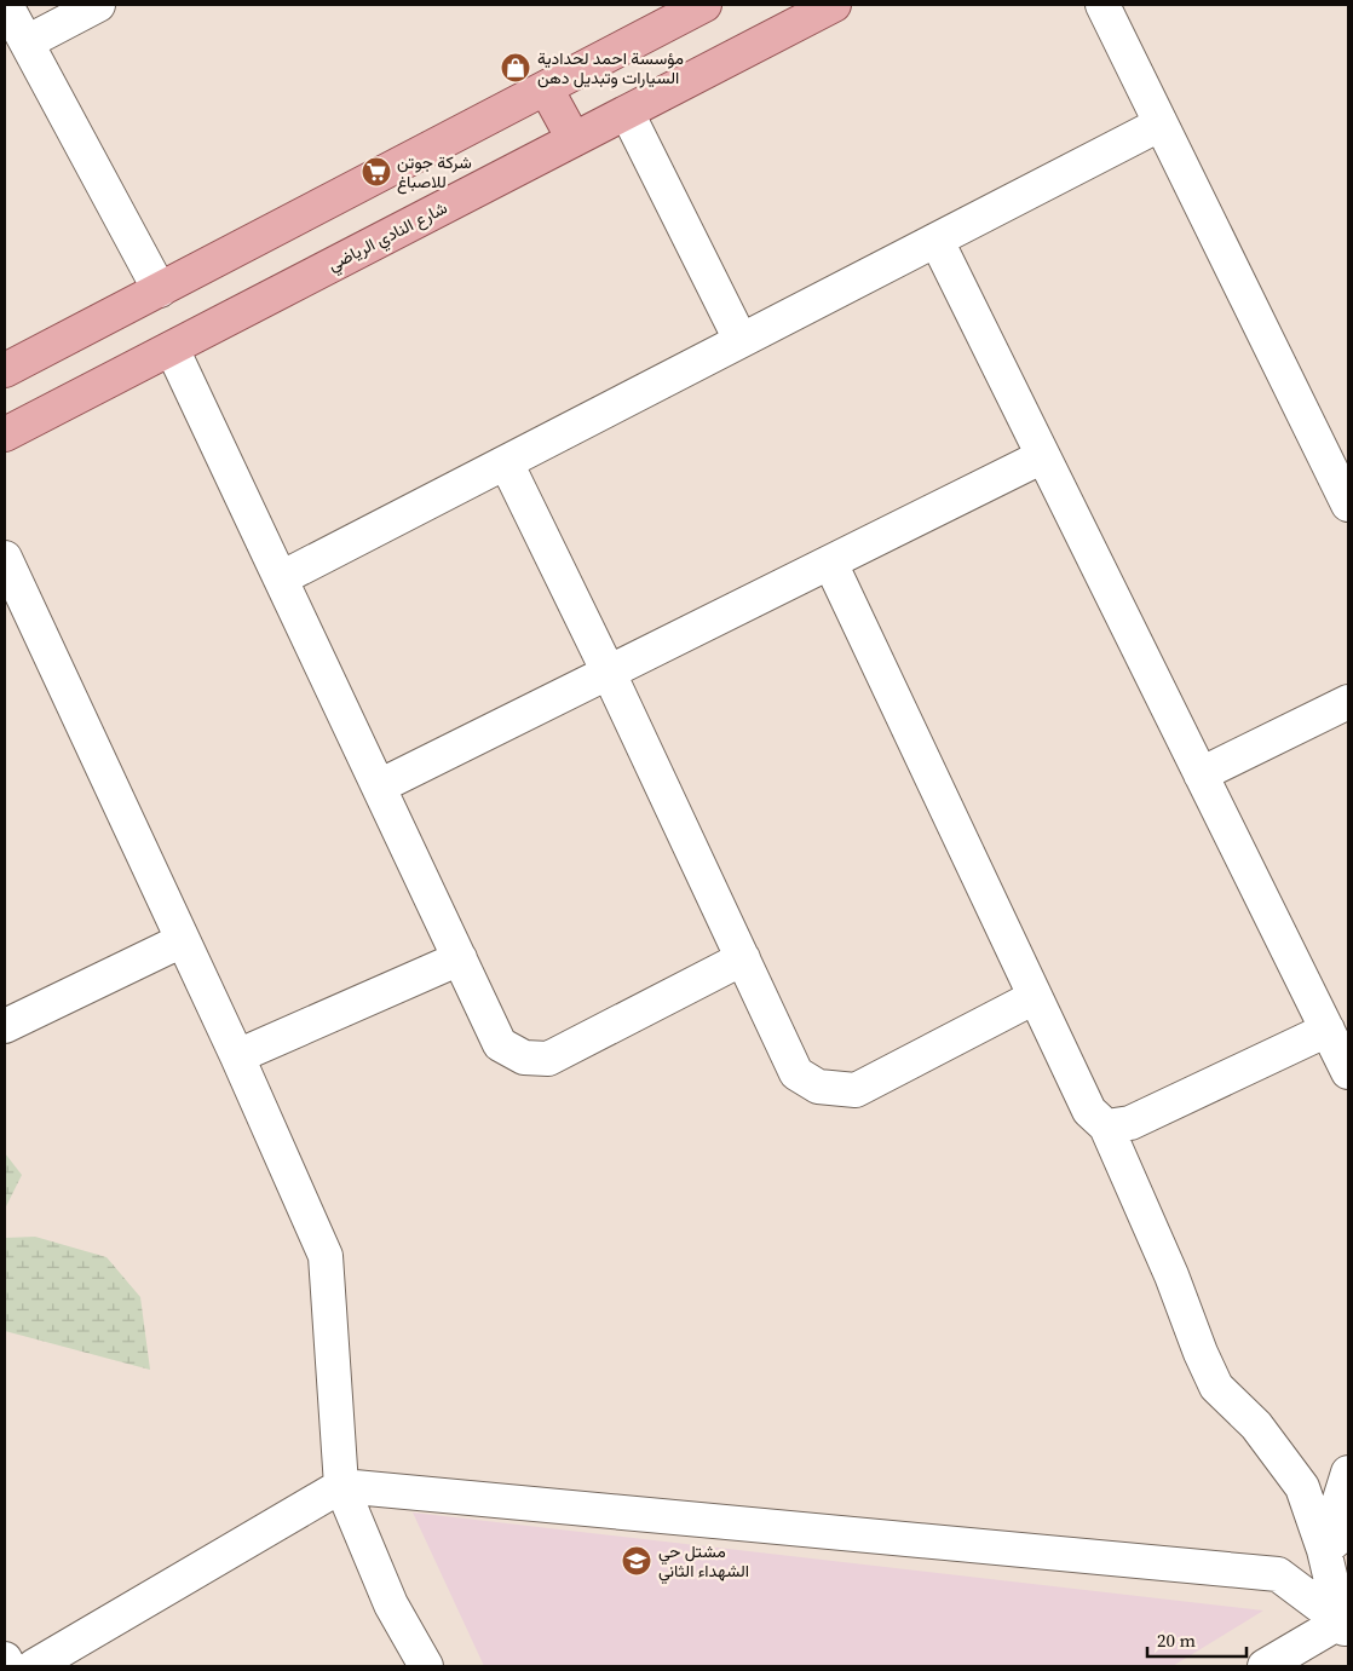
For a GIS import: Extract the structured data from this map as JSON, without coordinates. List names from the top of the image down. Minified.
{"streets":{"main road":["شارع النادي الرياضي"]},"places":{"shop":["مؤسسة احمد لحدادية السيارات وتبديل دهن"],"supermarket":["شركة جوتن للاصباغ"],"school or university":["مشتل حي الشهداء الثاني"]},"scale_bar":"20 m"}
